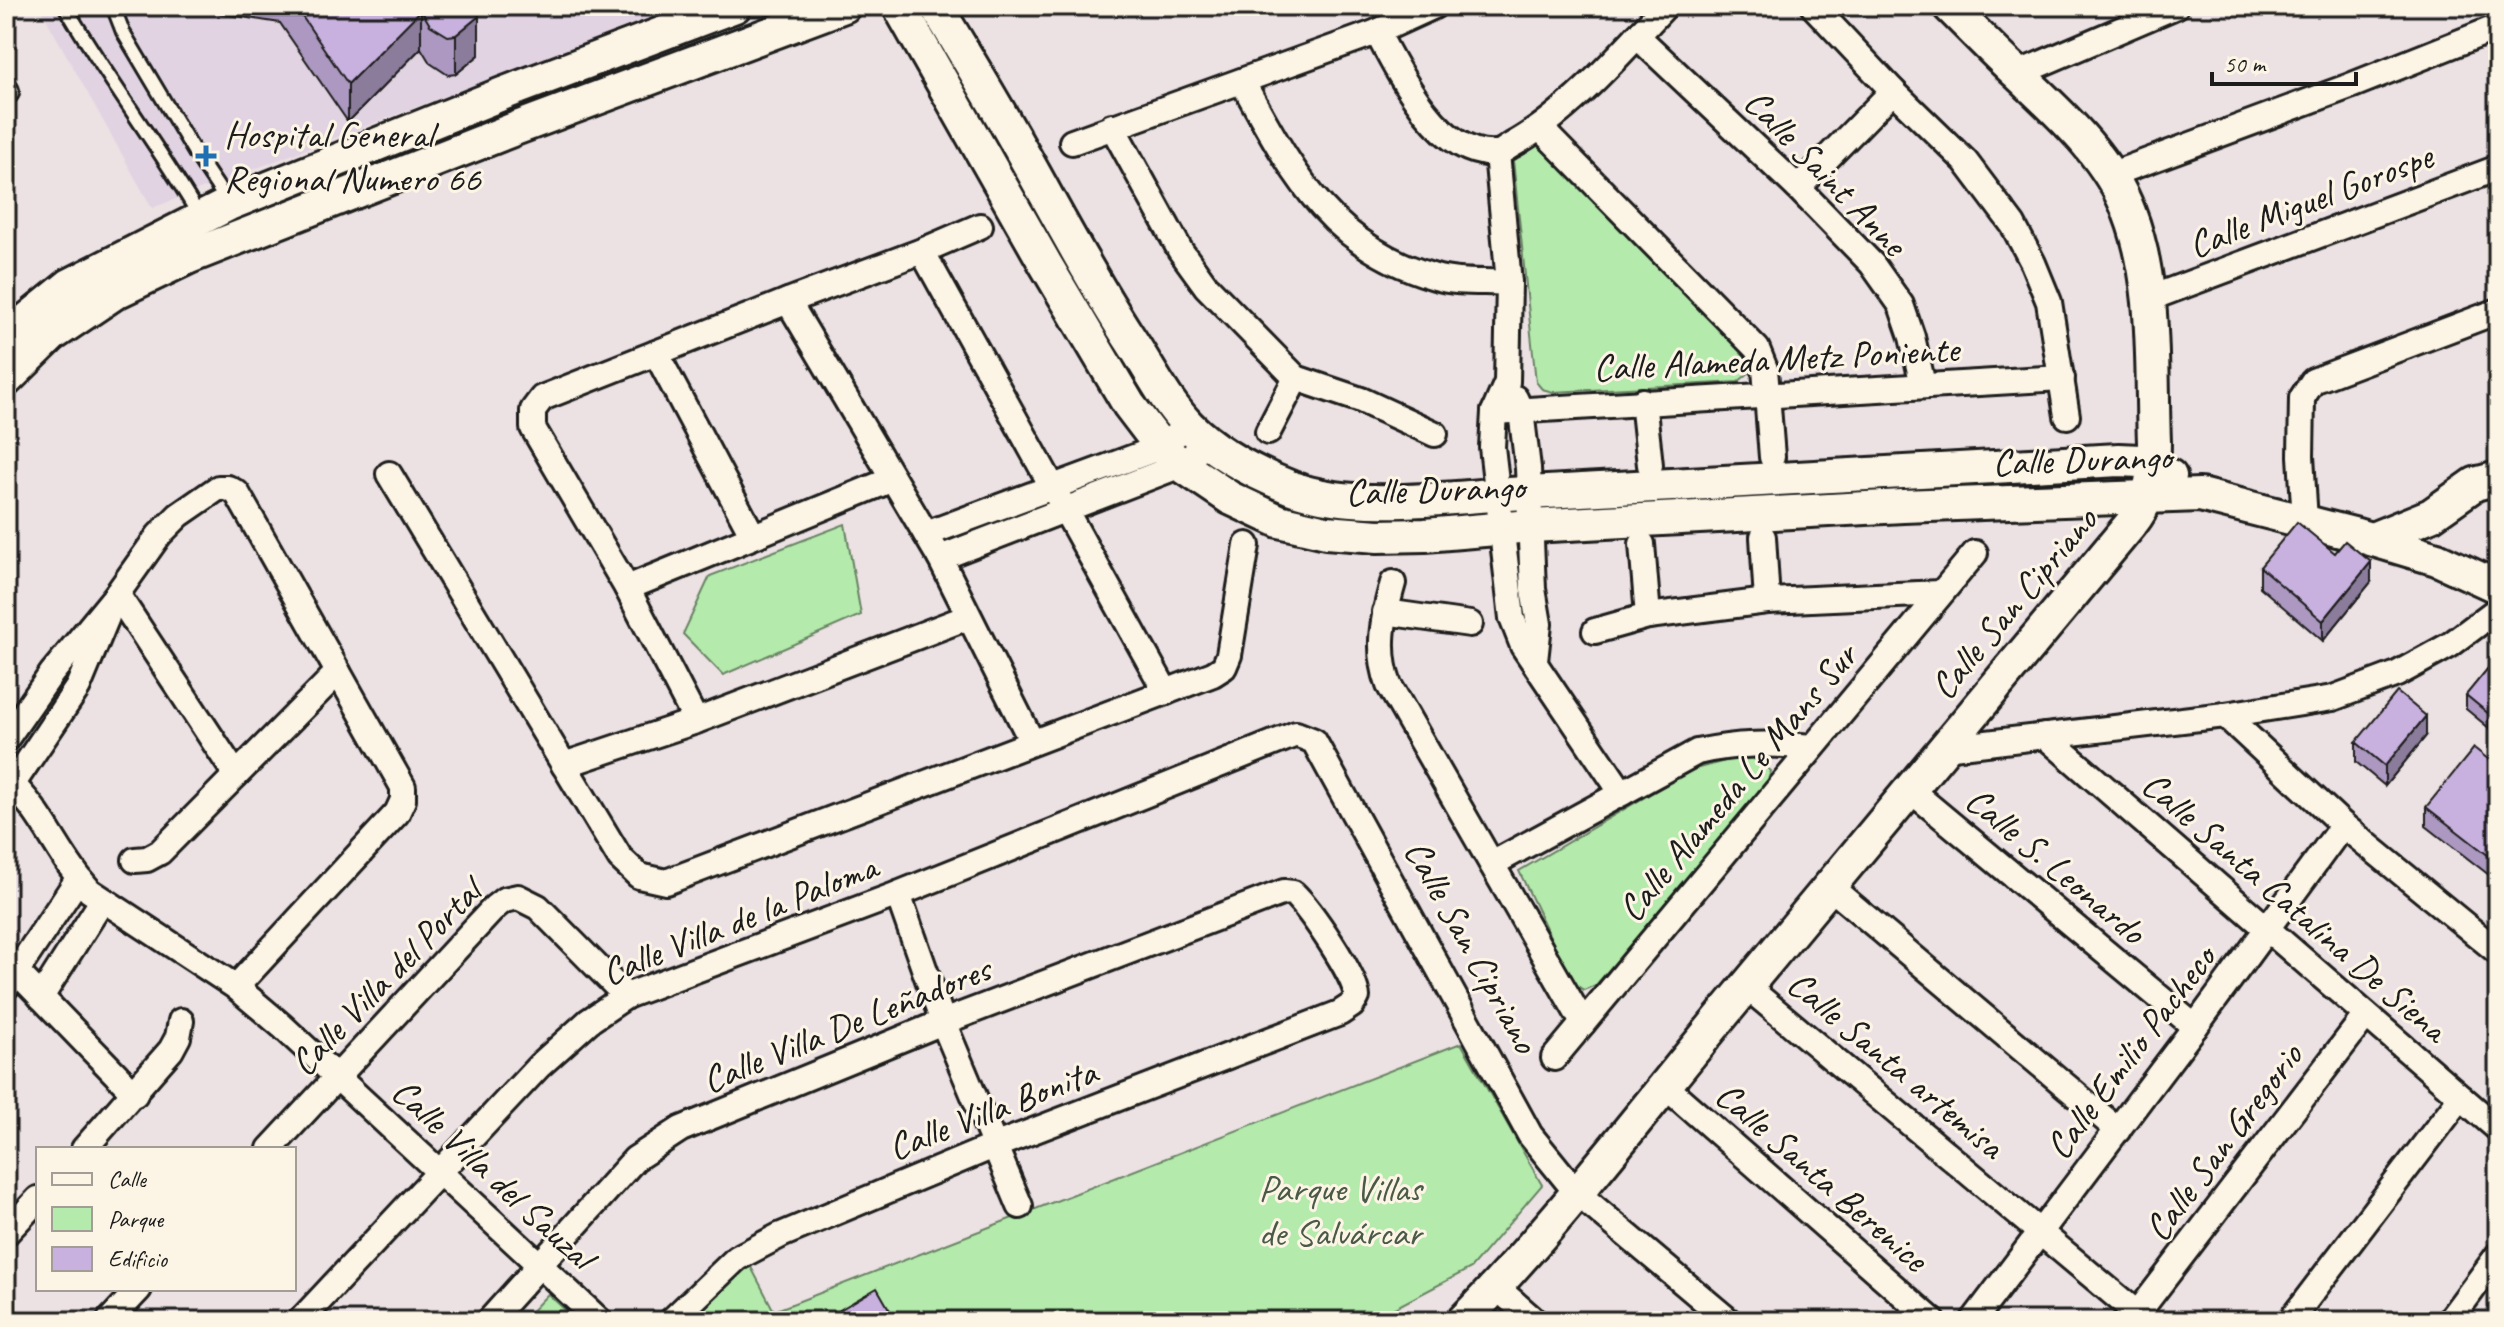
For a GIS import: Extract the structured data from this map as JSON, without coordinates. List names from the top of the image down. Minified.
{"streets":{"main road":["Calle Durango","Calle San Cipriano"],"street":["Calle Saint Anne","Calle Miguel Gorospe","Calle Alameda Metz Poniente","Calle Alameda Le Mans Sur","Calle S. Leonardo","Calle Santa Catalina De Siena","Calle Villa de la Paloma","Calle Villa del Portal","Calle Villa De Leñadores","Calle Emilio Pacheco","Calle Santa artemisa","Calle Villa Bonita","Calle San Gregorio","Calle Villa del Sauzal","Calle Santa Berenice"]},"crossings":[["Calle Saint Anne","Calle Alameda Metz Poniente"],["Calle Durango","Calle San Cipriano"],["Calle San Cipriano","Calle S. Leonardo"],["Calle San Cipriano","Calle Villa de la Paloma"],["Calle San Cipriano","Calle Santa artemisa"],["Calle San Cipriano","Calle Santa Berenice"],["Calle S. Leonardo","Calle Emilio Pacheco"],["Calle Santa Catalina De Siena","Calle Emilio Pacheco"],["Calle Santa Catalina De Siena","Calle San Gregorio"],["Calle Villa de la Paloma","Calle Villa del Portal"],["Calle Villa de la Paloma","Calle Villa del Sauzal"],["Calle Villa del Portal","Calle Villa del Sauzal"],["Calle Villa De Leñadores","Calle Villa Bonita"],["Calle Villa De Leñadores","Calle Villa del Sauzal"],["Calle Emilio Pacheco","Calle Santa artemisa"],["Calle Santa artemisa","Calle San Gregorio"]],"parks":["Parque Villas de Salvárcar"],"places":{"health":["Hospital General Regional Numero 66"]},"legend":["Calle","Parque","Edificio"],"scale_bar":"50 m"}
